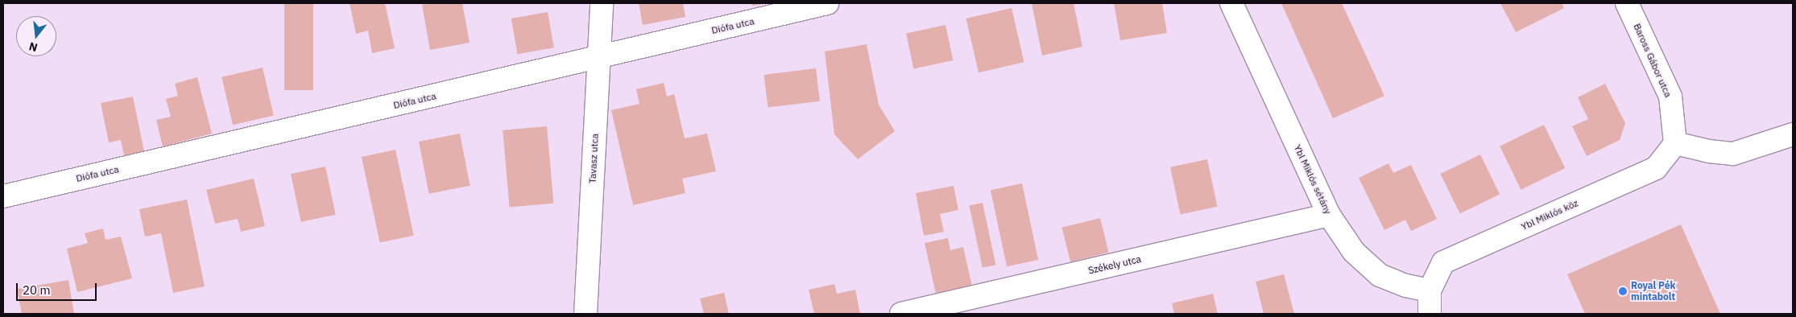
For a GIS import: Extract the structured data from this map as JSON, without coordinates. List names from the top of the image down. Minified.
{"streets":{"street":["Diófa utca","Baross Gábor utca","Tavasz utca","Ybl Miklós sétány","Ybl Miklós köz","Székely utca"]},"crossings":[["Diófa utca","Tavasz utca"],["Baross Gábor utca","Ybl Miklós köz"],["Ybl Miklós sétány","Ybl Miklós köz"],["Ybl Miklós sétány","Székely utca"]],"places":["Royal Pék mintabolt"],"scale_bar":"20 m","north":"bottom"}
